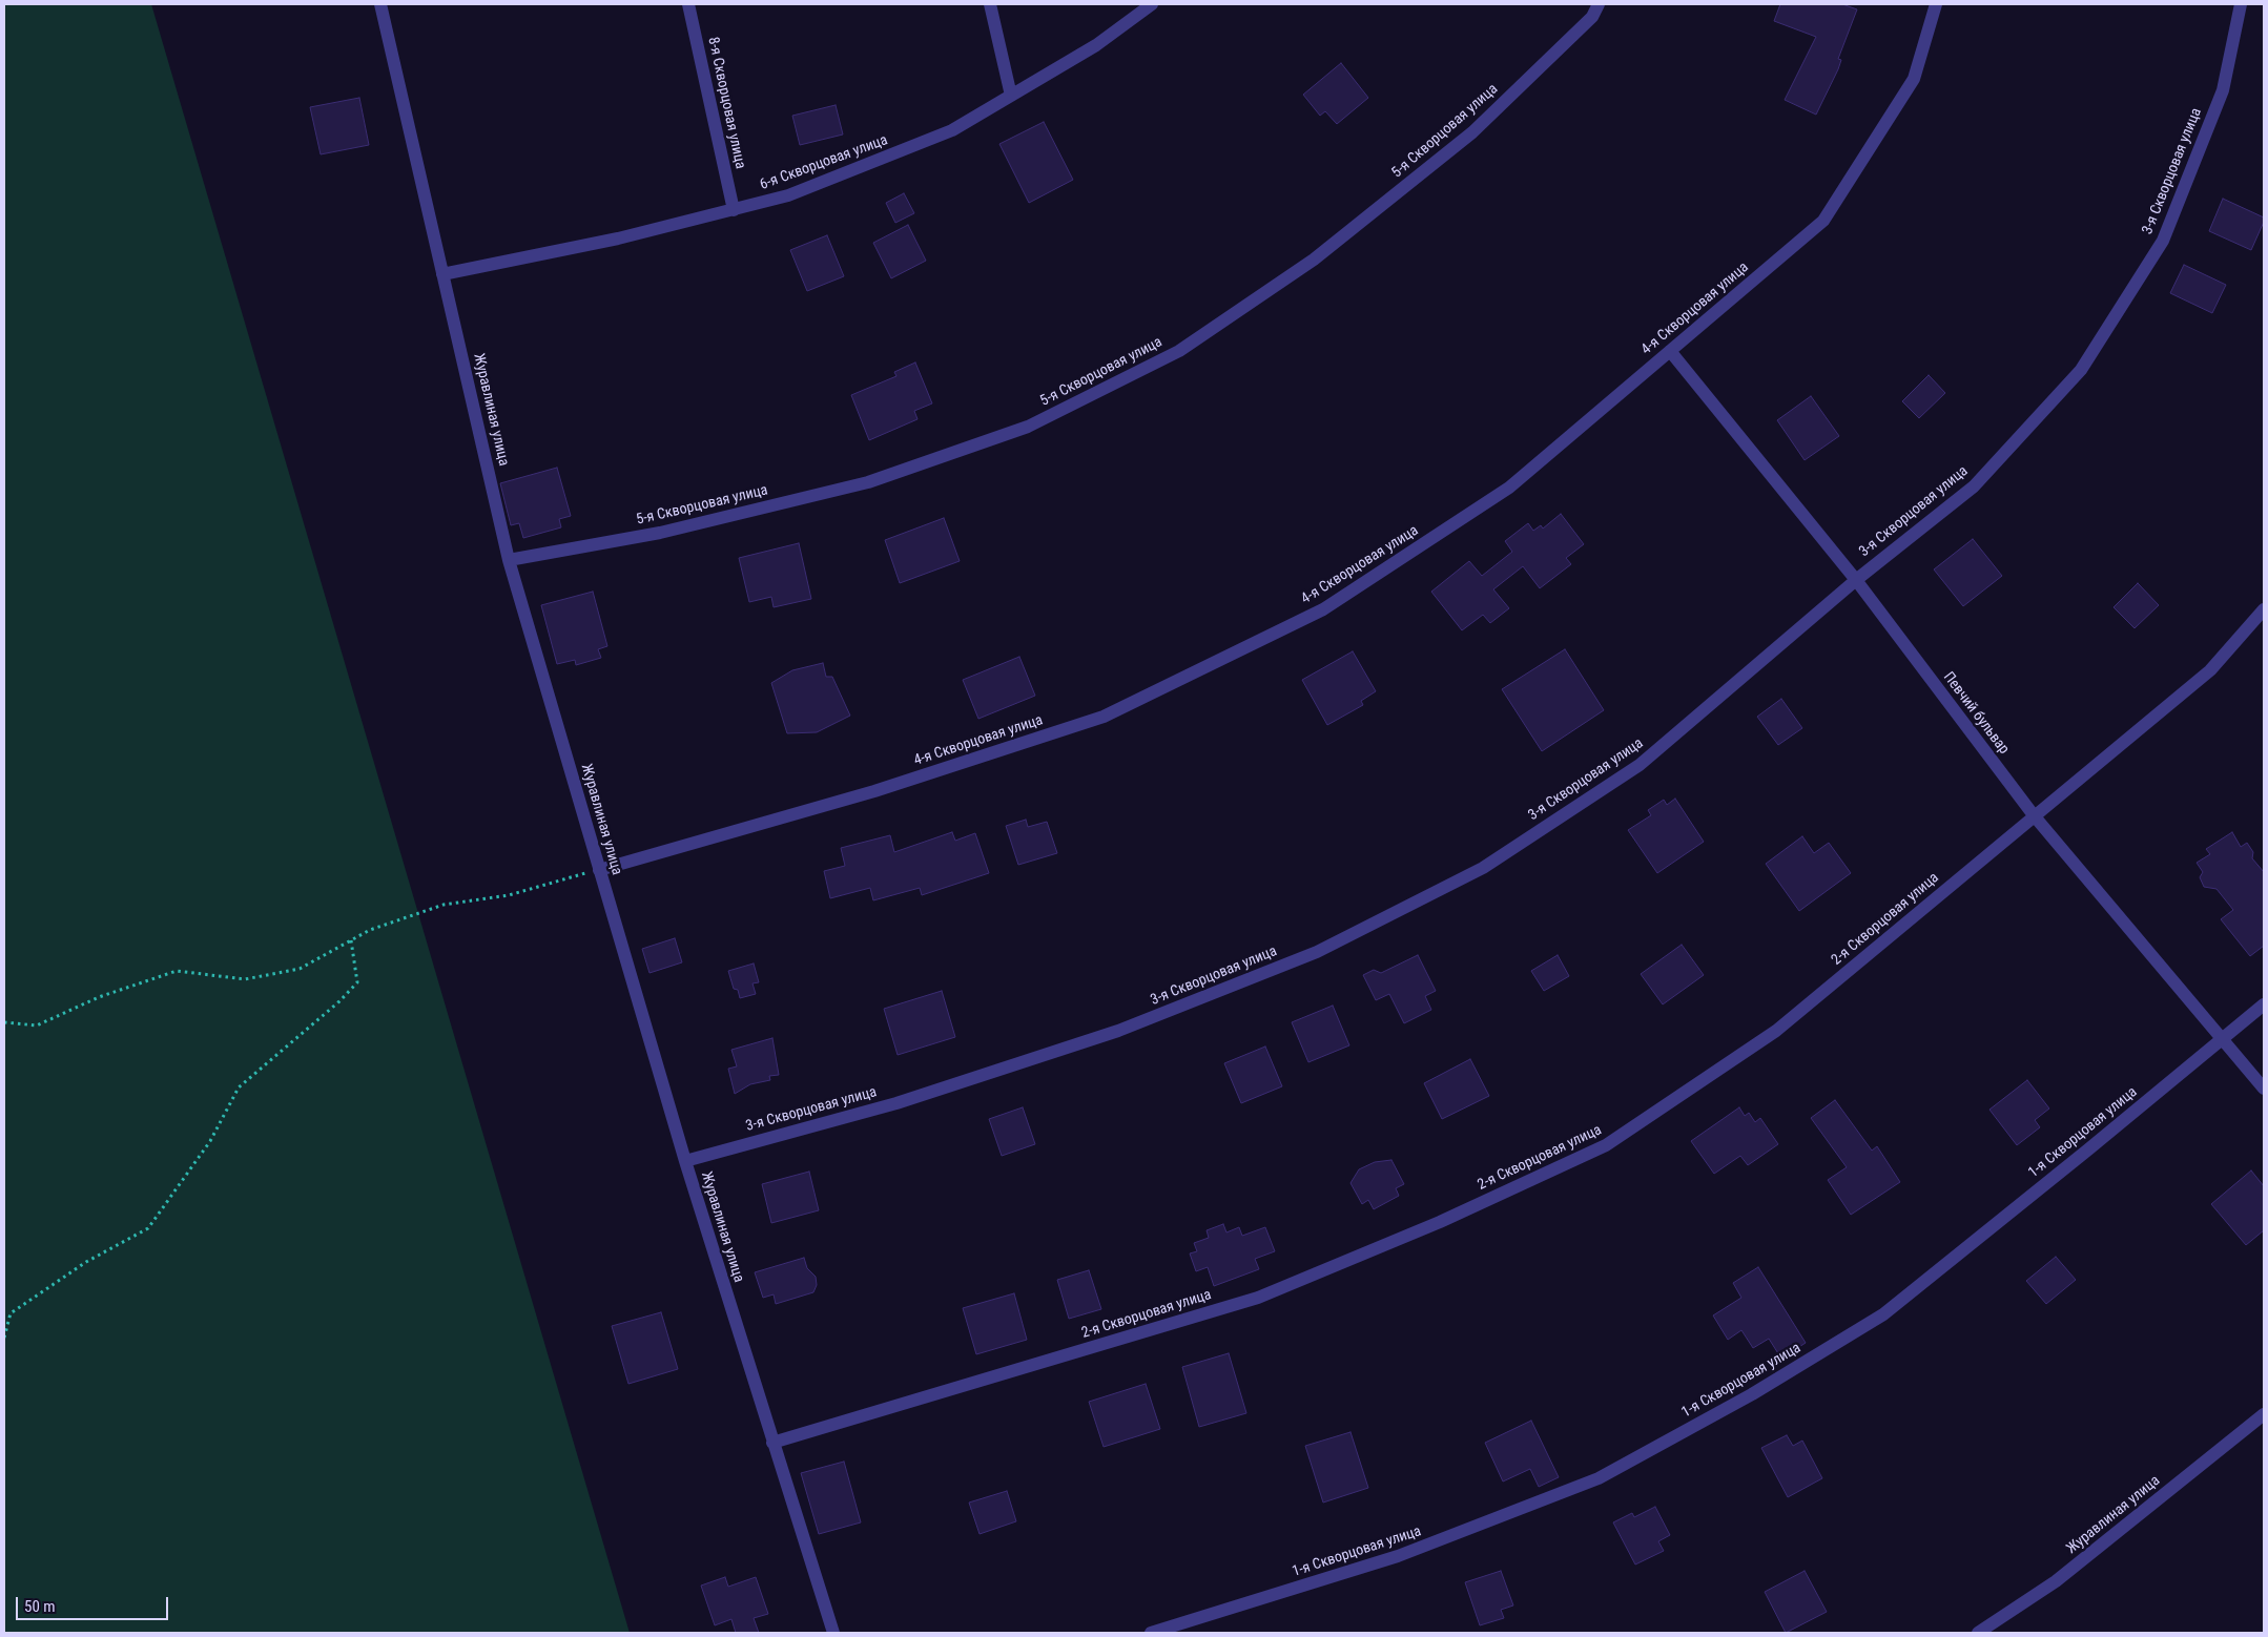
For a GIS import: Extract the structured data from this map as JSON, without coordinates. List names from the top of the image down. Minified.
{"streets":{"street":["8-я Скворцовая улица","5-я Скворцовая улица","6-я Скворцовая улица","3-я Скворцовая улица","4-я Скворцовая улица","Журавлиная улица","Певчий бульвар","2-я Скворцовая улица","1-я Скворцовая улица"]},"crossings":[["8-я Скворцовая улица","6-я Скворцовая улица"],["5-я Скворцовая улица","Журавлиная улица"],["6-я Скворцовая улица","Журавлиная улица"],["3-я Скворцовая улица","Журавлиная улица"],["3-я Скворцовая улица","Певчий бульвар"],["4-я Скворцовая улица","Журавлиная улица"],["4-я Скворцовая улица","Певчий бульвар"],["Журавлиная улица","2-я Скворцовая улица"],["Певчий бульвар","2-я Скворцовая улица"],["Певчий бульвар","1-я Скворцовая улица"]],"scale_bar":"50 m"}
